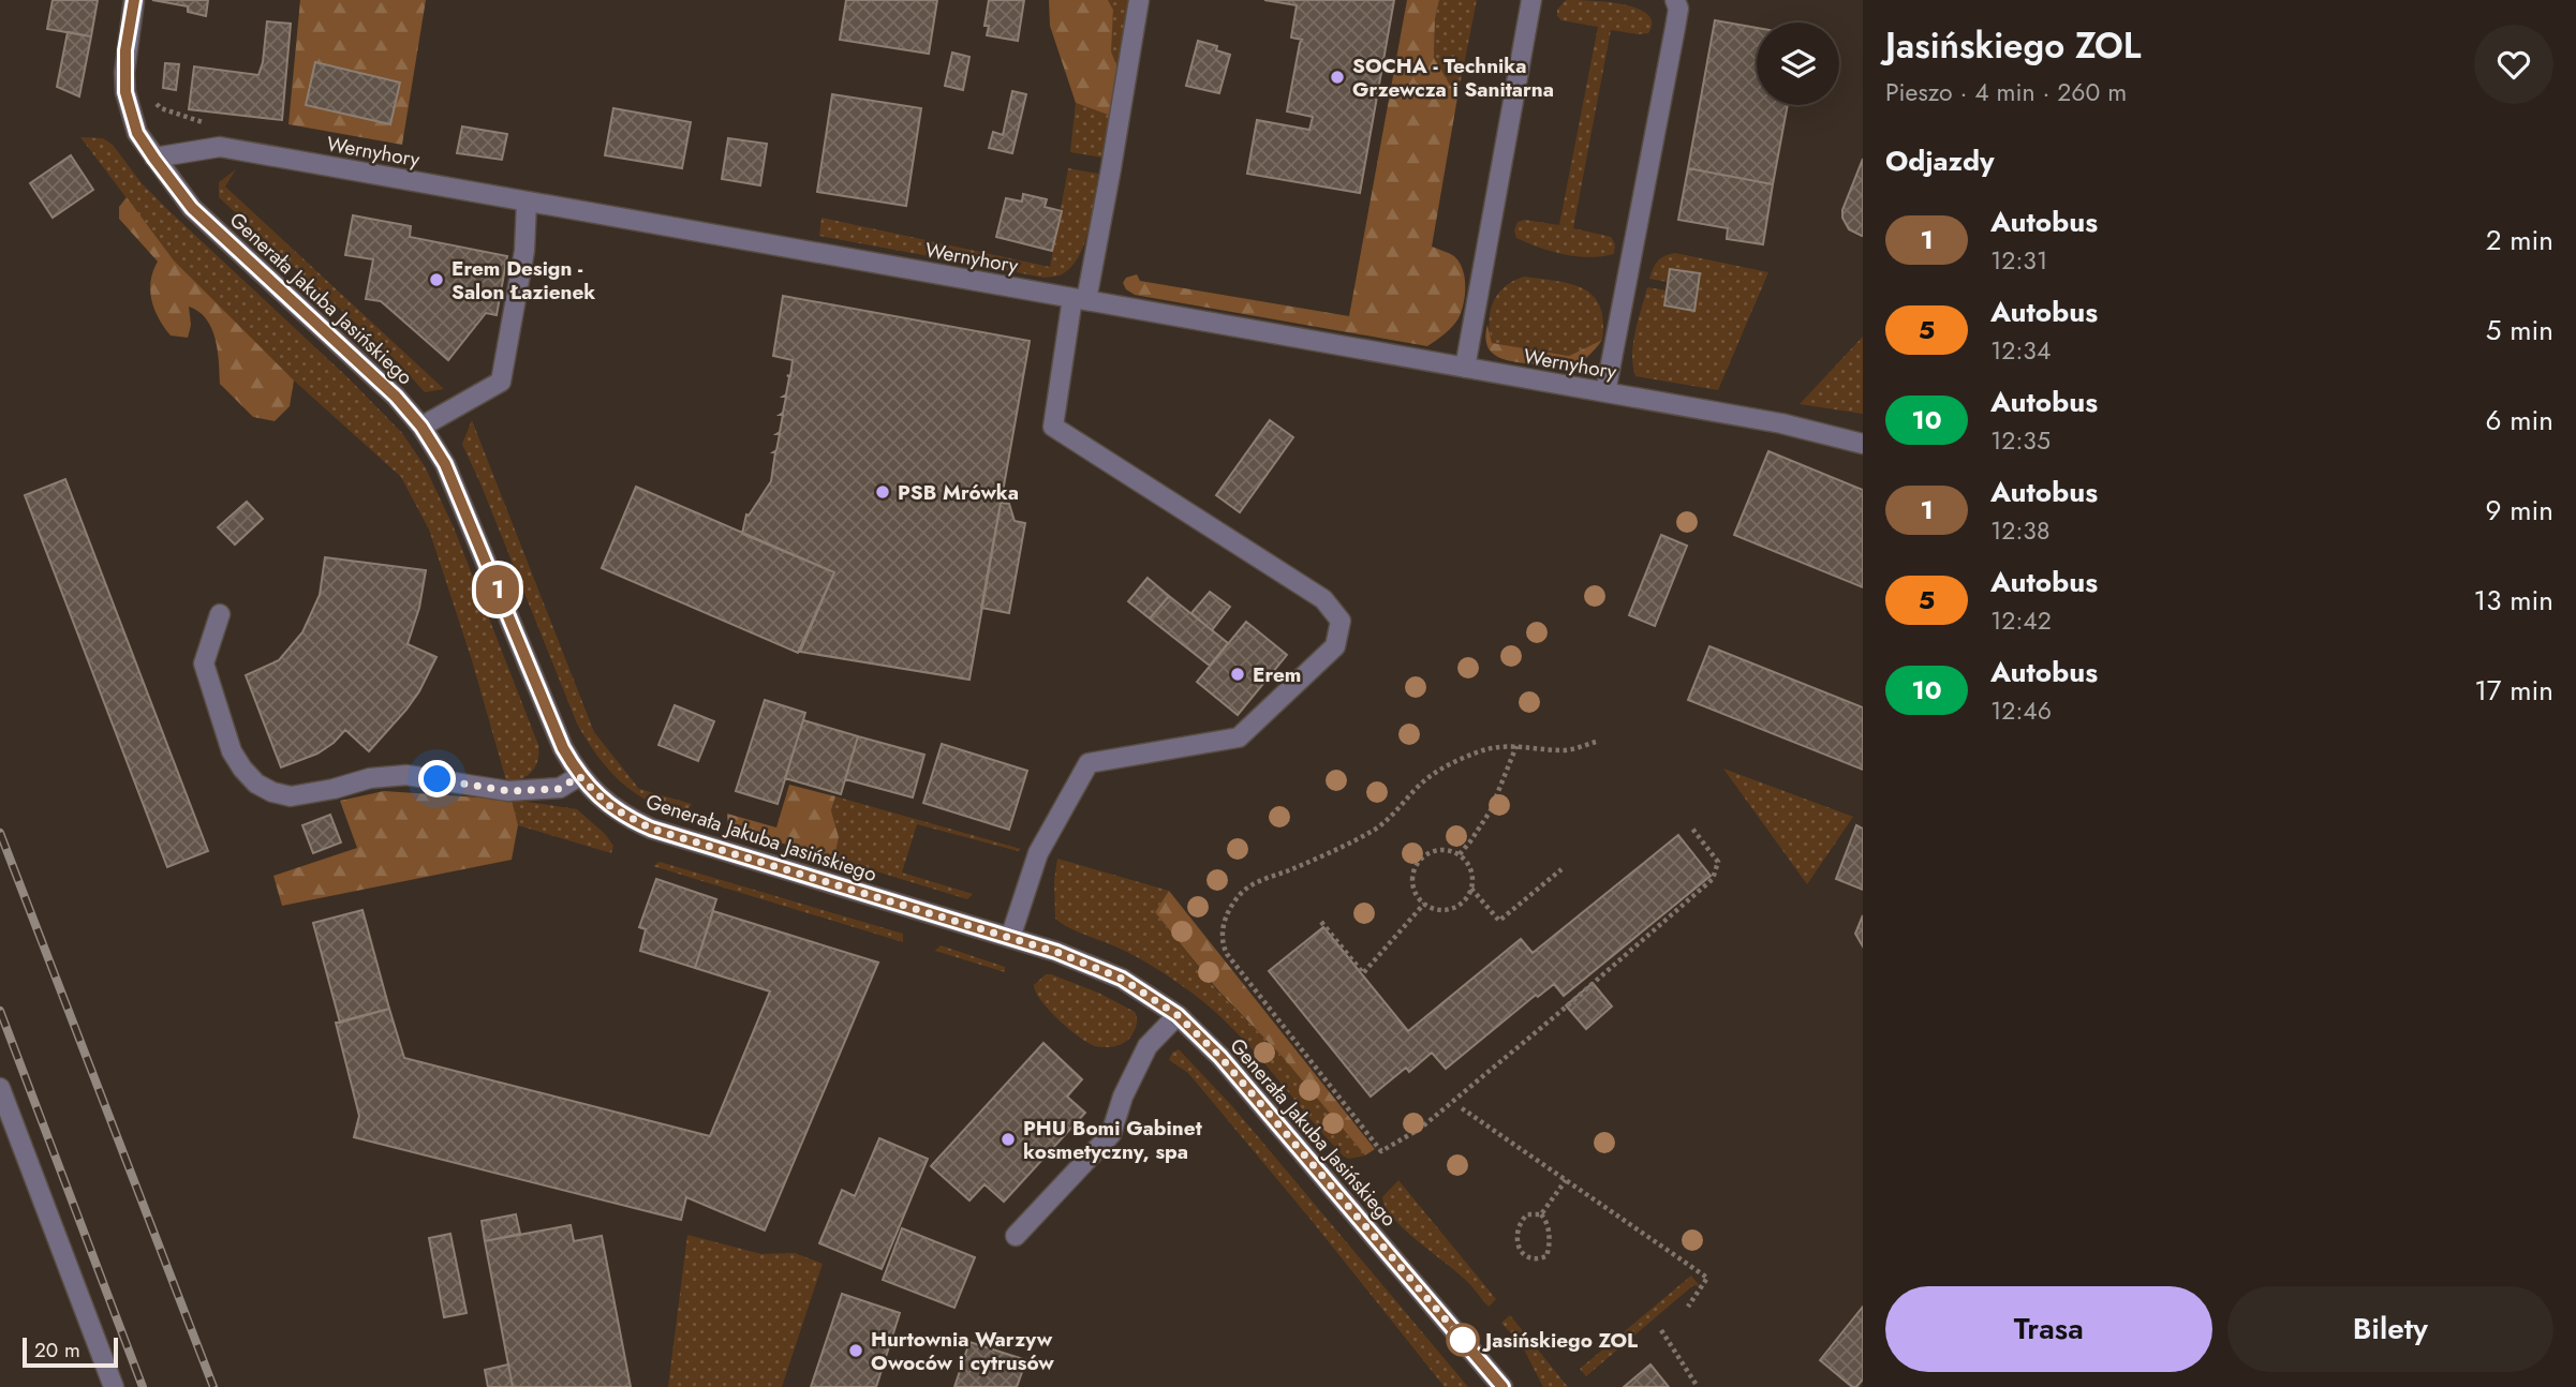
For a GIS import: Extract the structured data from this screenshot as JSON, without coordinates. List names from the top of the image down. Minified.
{"streets":{"street":["Wernyhory","Generała Jakuba Jasińskiego"]},"crossings":[["Wernyhory","Generała Jakuba Jasińskiego"]],"places":["SOCHA - Technika Grzewcza i Sanitarna","Erem Design - Salon Łazienek","PSB Mrówka","Erem","PHU Bomi Gabinet kosmetyczny, spa","Jasińskiego ZOL","Hurtownia Warzyw Owoców i cytrusów"],"lines":["bus line 1"],"scale_bar":"20 m","page":{"on_map":"1","heading":[["Jasińskiego ZOL","Pieszo · 4 min · 260 m"],"Odjazdy"],"list":[{"mark":"1","name":"Autobus","note":"12:31","value":"2 min"},{"mark":"5","name":"Autobus","note":"12:34","value":"5 min"},{"mark":"10","name":"Autobus","note":"12:35","value":"6 min"},{"mark":"1","name":"Autobus","note":"12:38","value":"9 min"},{"mark":"5","name":"Autobus","note":"12:42","value":"13 min"},{"mark":"10","name":"Autobus","note":"12:46","value":"17 min"}],"buttons":["Trasa","Bilety"],"scale":"20 m"}}
